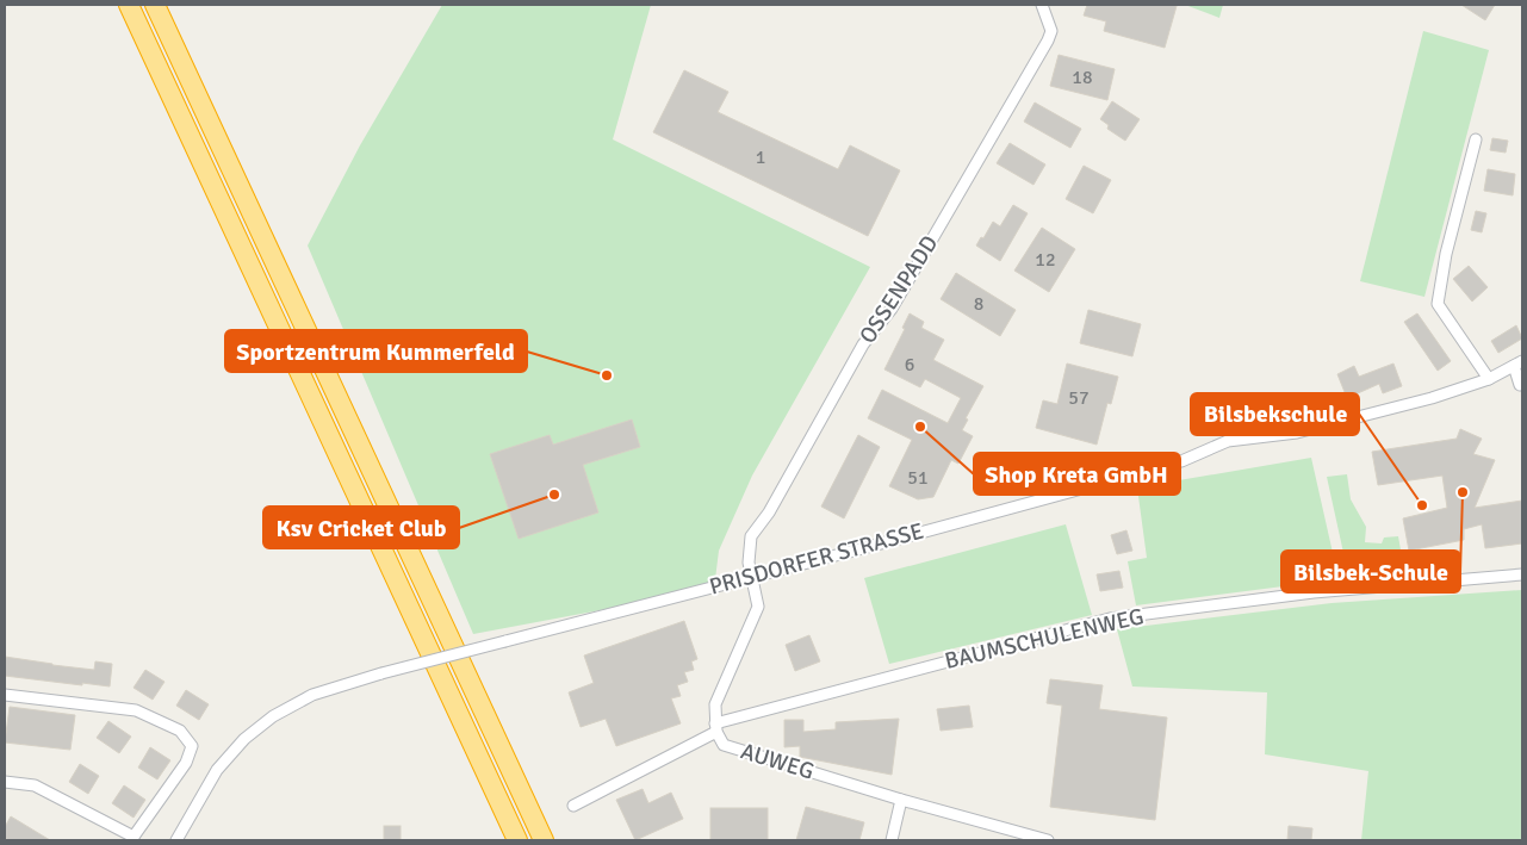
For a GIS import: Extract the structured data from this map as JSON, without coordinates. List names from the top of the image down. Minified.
{"streets":{"street":["OSSENPADD","PRISDORFER STRASSE","BAUMSCHULENWEG","AUWEG"]},"crossings":[["OSSENPADD","PRISDORFER STRASSE"],["OSSENPADD","AUWEG"],["PRISDORFER STRASSE","AUWEG"],["BAUMSCHULENWEG","AUWEG"]],"places":["Sportzentrum Kummerfeld","Shop Kreta GmbH","Bilsbek-Schule","Ksv Cricket Club","Bilsbekschule"],"house_numbers":["18","1","12","8","6","57","51"]}
